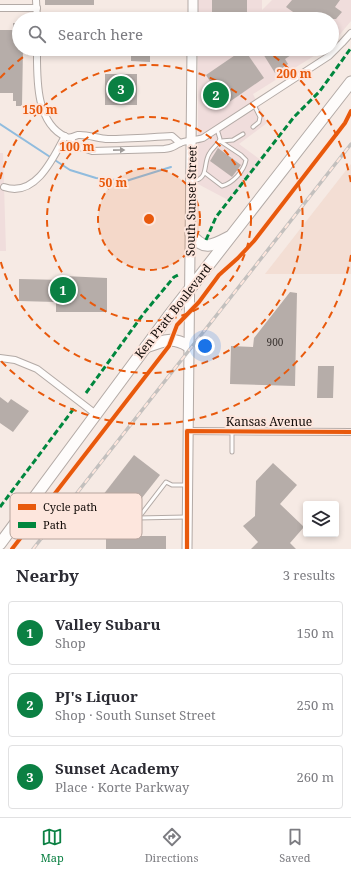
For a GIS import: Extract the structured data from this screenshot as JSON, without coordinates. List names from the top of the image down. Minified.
{"streets":{"highway":["Ken Pratt Boulevard"],"street":["South Sunset Street","Kansas Avenue"]},"crossings":[["South Sunset Street","Ken Pratt Boulevard"],["South Sunset Street","Kansas Avenue"]],"house_numbers":["900"],"legend":["Cycle path","Path"],"page":{"search":"Search here","pins":["3","2","1"],"heading":["Nearby","3 results"],"list":[{"mark":"1","name":"Valley Subaru","note":"Shop","value":"150 m"},{"mark":"2","name":"PJ's Liquor","note":"Shop · South Sunset Street","value":"250 m"},{"mark":"3","name":"Sunset Academy","note":"Place · Korte Parkway","value":"260 m"}],"nav":["Map","Directions","Saved"]},"rings":["200 m","150 m","100 m","50 m"]}
